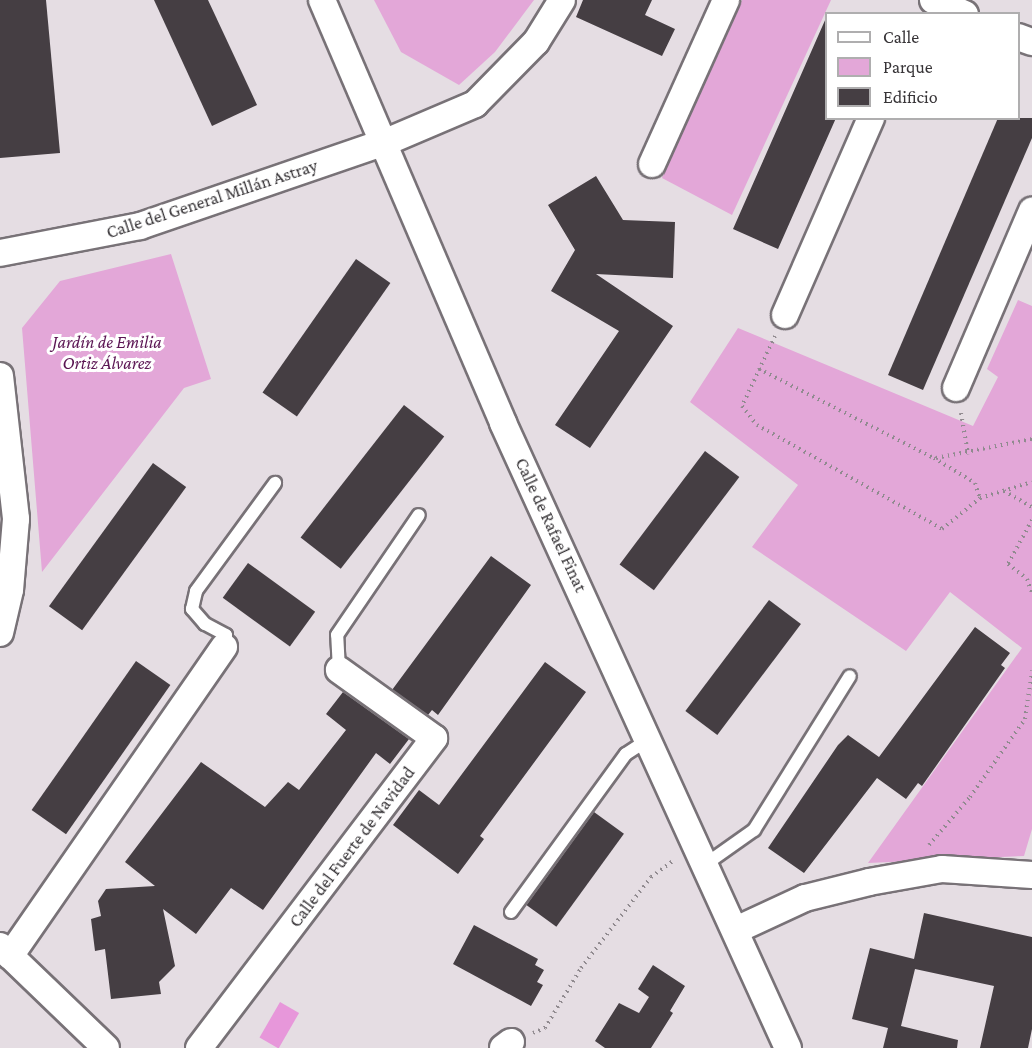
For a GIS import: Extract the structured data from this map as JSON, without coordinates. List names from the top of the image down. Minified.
{"streets":{"street":["Calle del General Millán Astray","Calle de Rafael Finat","Calle del Fuerte de Navidad"]},"crossings":[["Calle del General Millán Astray","Calle de Rafael Finat"]],"parks":["Jardín de Emilia Ortiz Álvarez"],"legend":["Calle","Parque","Edificio"]}
